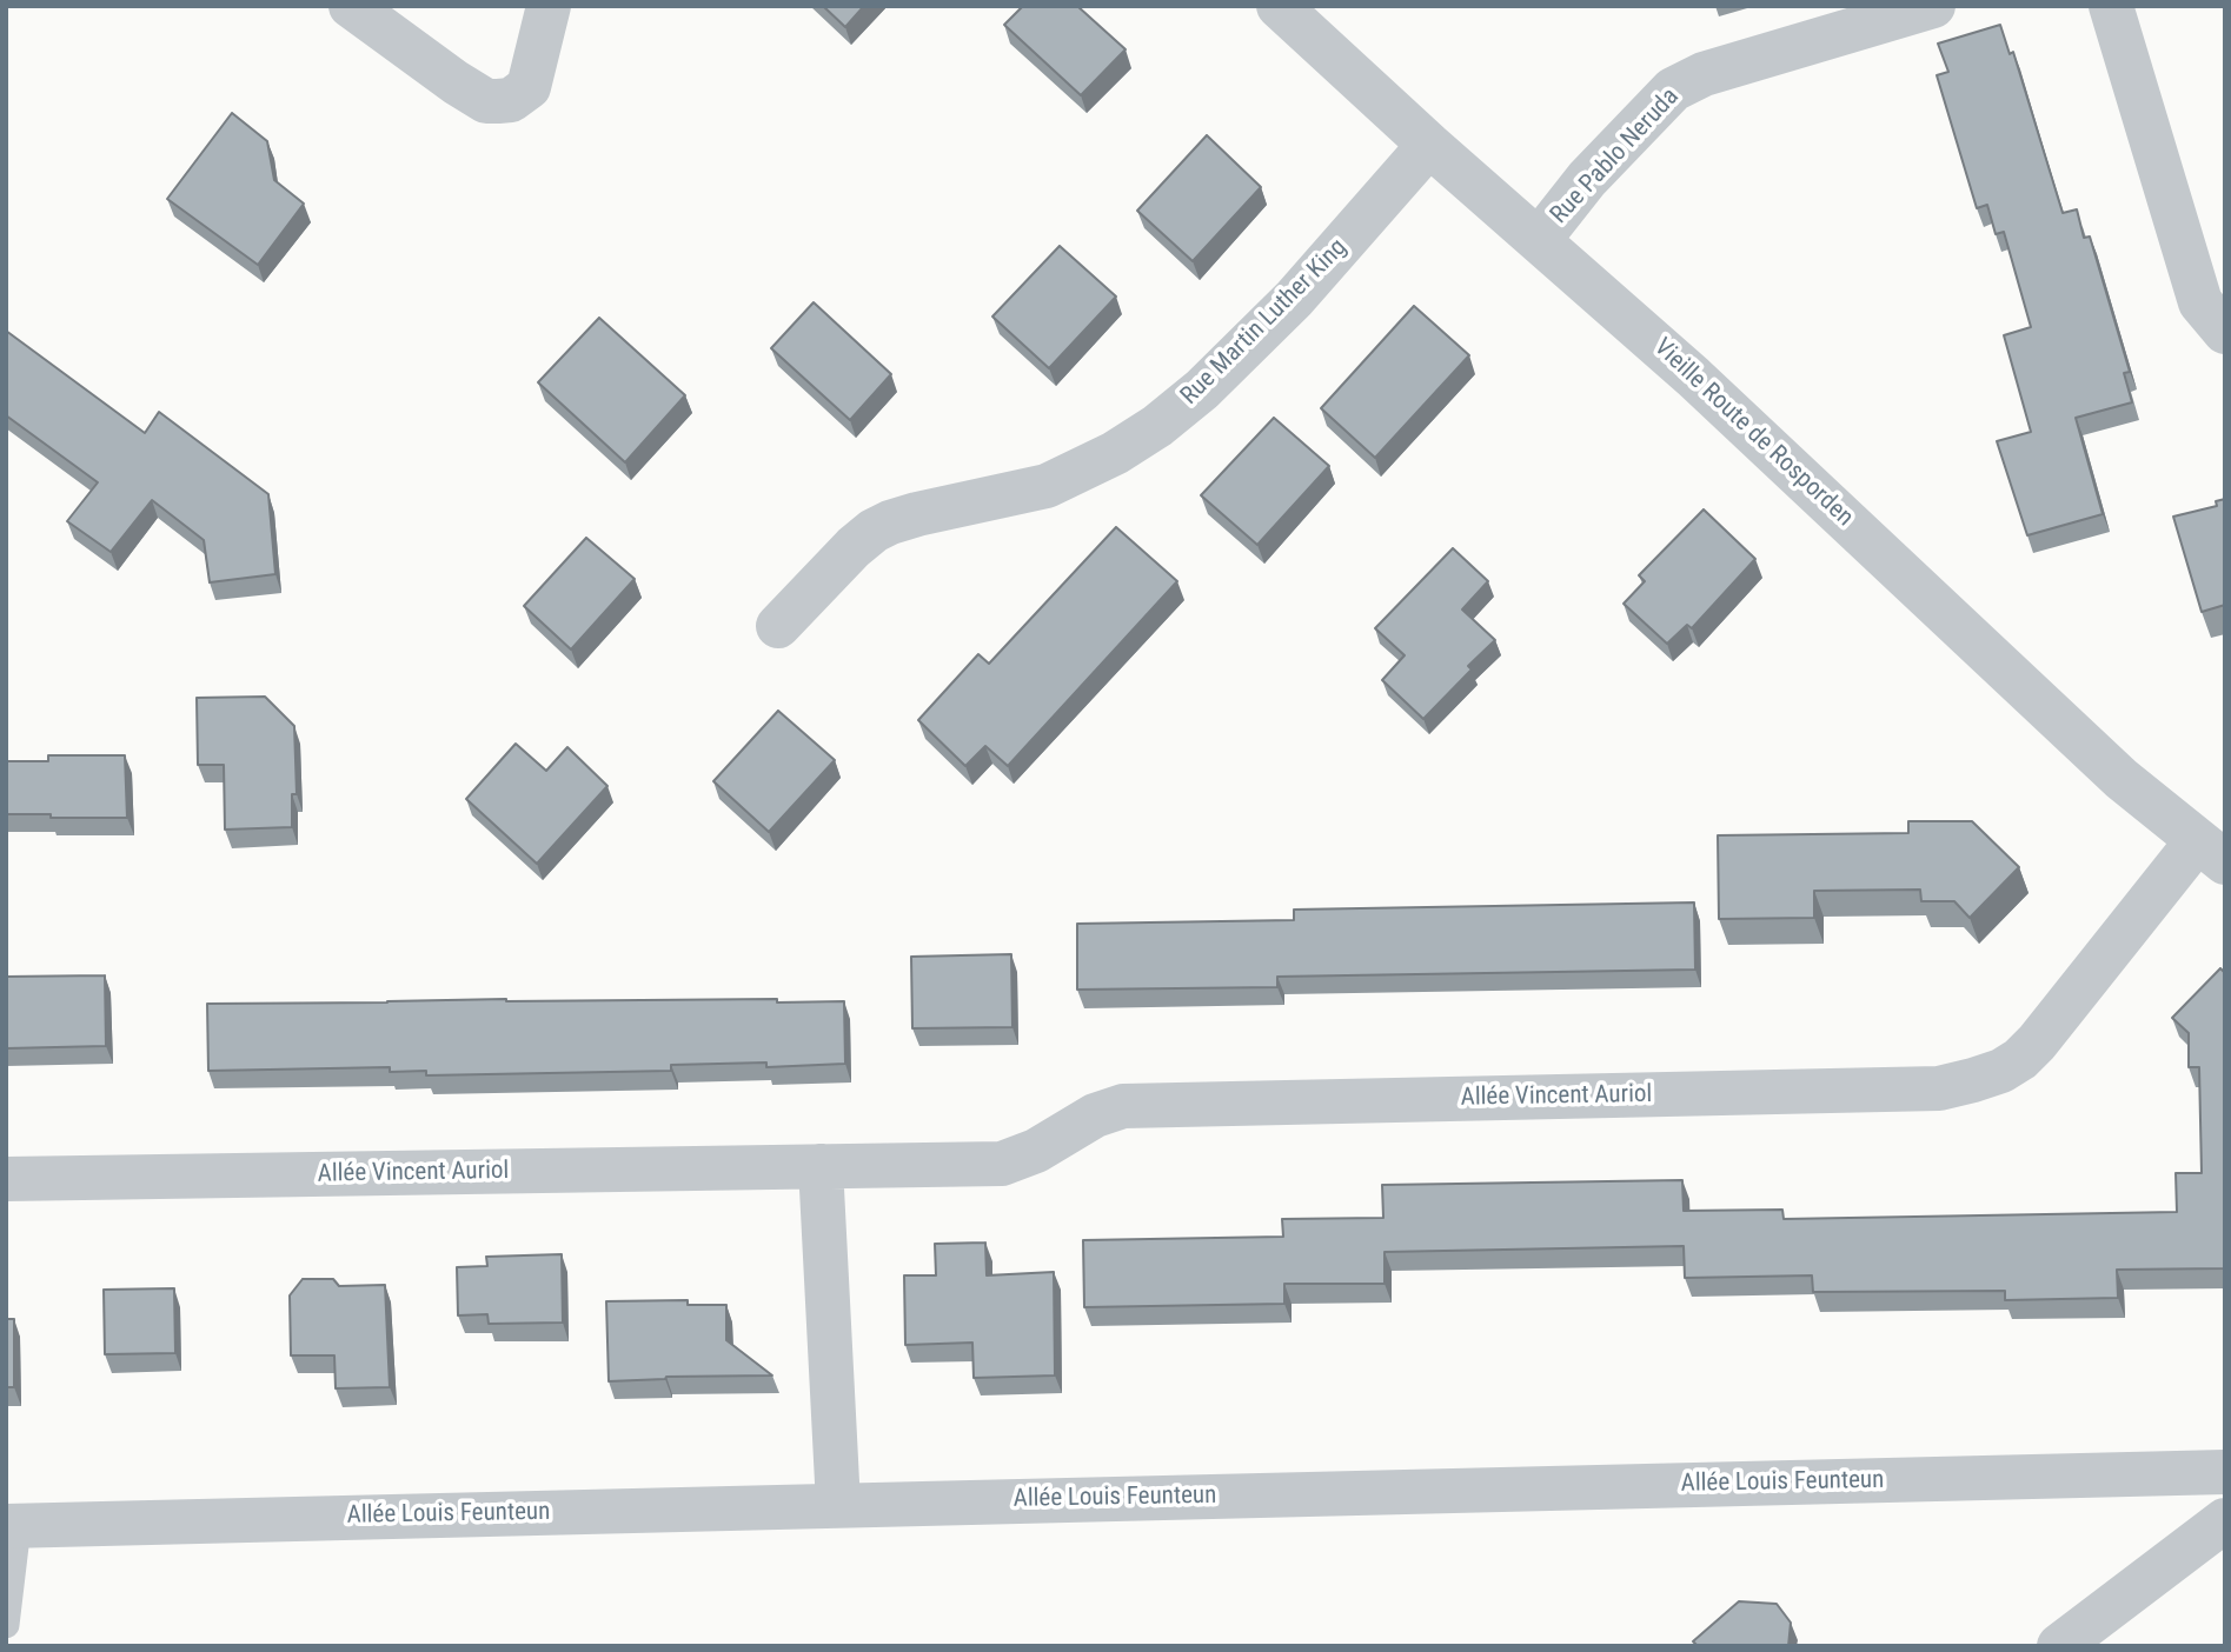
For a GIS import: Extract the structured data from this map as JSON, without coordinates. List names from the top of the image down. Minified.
{"streets":{"street":["Rue Pablo Neruda","Rue Martin Luther King","Vieille Route de Rosporden","Allée Vincent Auriol","Allée Louis Feunteun"]},"crossings":[["Rue Pablo Neruda","Vieille Route de Rosporden"],["Rue Martin Luther King","Vieille Route de Rosporden"],["Vieille Route de Rosporden","Allée Vincent Auriol"]]}
